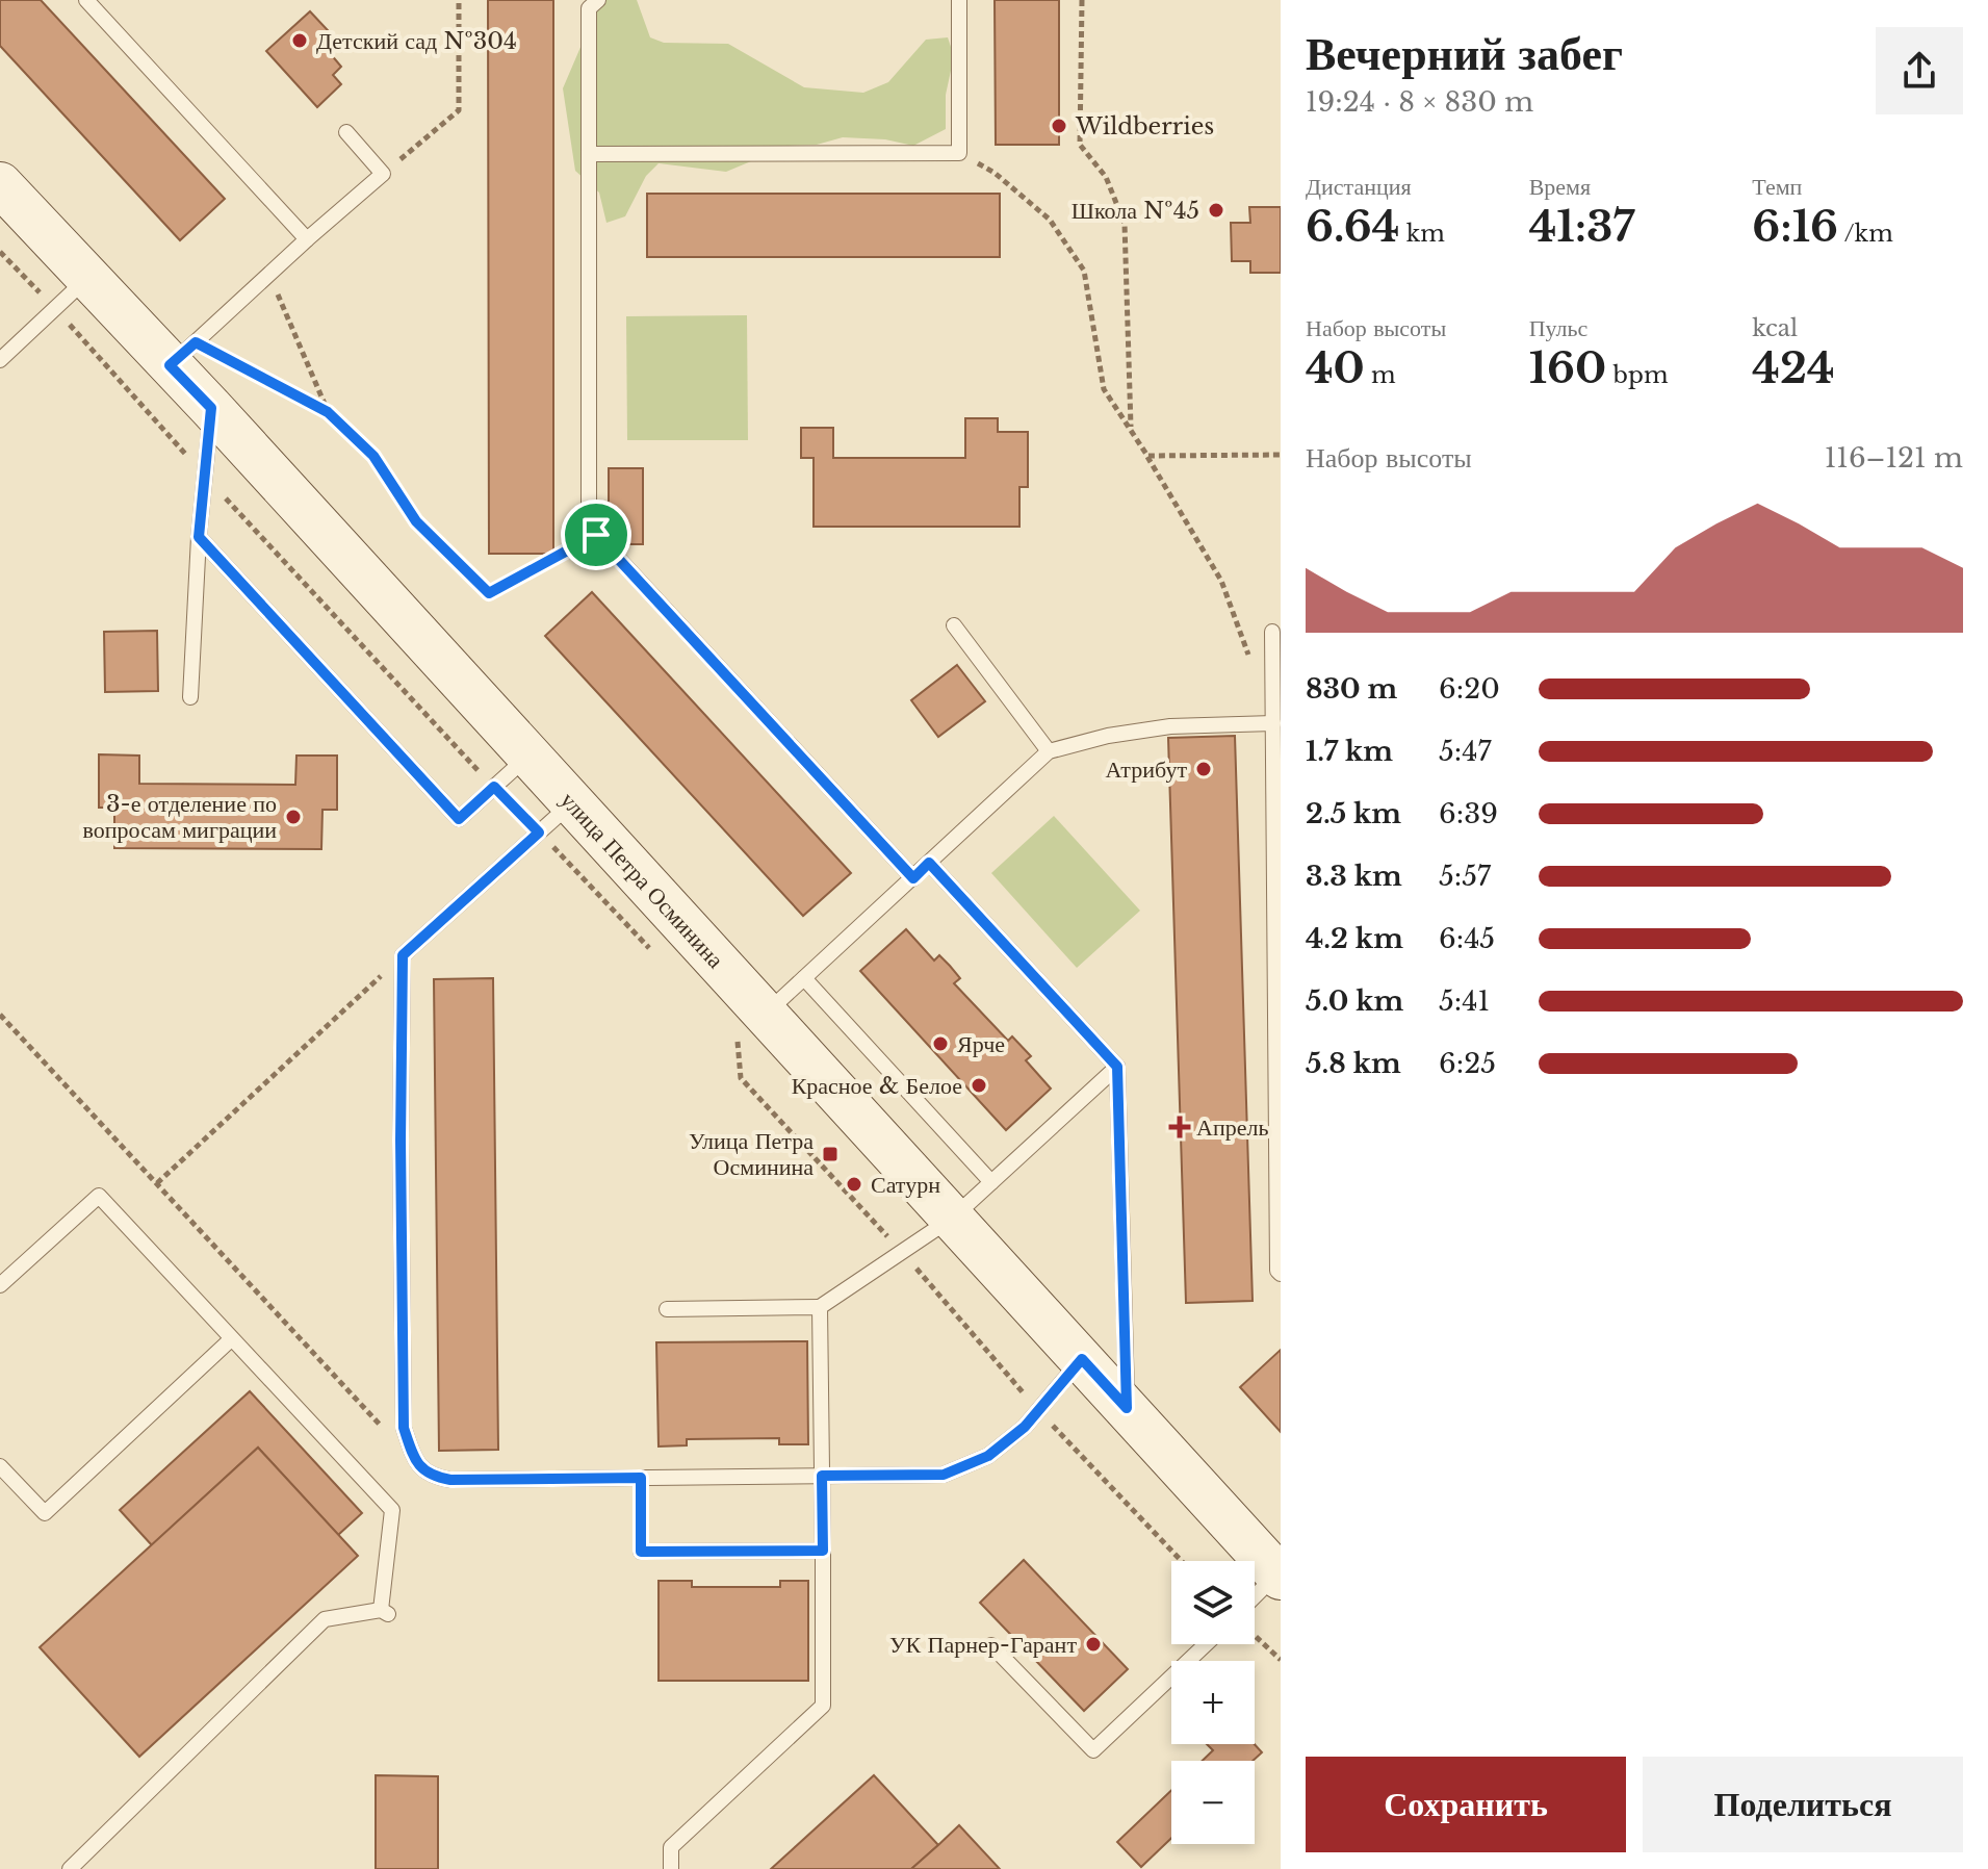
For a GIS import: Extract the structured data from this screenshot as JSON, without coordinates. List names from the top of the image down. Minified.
{"streets":{"main road":["улица Петра Осминина"]},"places":{"other":["Детский сад №304","Wildberries","Школа №45","Атрибут","3-е отделение по вопросам миграции","Ярче","Красное & Белое","Сатурн","УК Парнер-Гарант"],"health":["Апрель"],"transit":["Улица Петра Осминина"]},"page":{"heading":["Вечерний забег","19:24 · 8 × 830 m"],"stats":[["Дистанция","6.64 km"],["Время","41:37"],["Темп","6:16 /km"],["Набор высоты","40 m"],["Пульс","160 bpm"],["kcal","424"]],"chart":["Набор высоты","116–121 m"],"list":[{"name":"830 m","note":"6:20"},{"name":"1.7 km","note":"5:47"},{"name":"2.5 km","note":"6:39"},{"name":"3.3 km","note":"5:57"},{"name":"4.2 km","note":"6:45"},{"name":"5.0 km","note":"5:41"},{"name":"5.8 km","note":"6:25"}],"map_buttons":["+","−"],"buttons":["Сохранить","Поделиться"]}}
